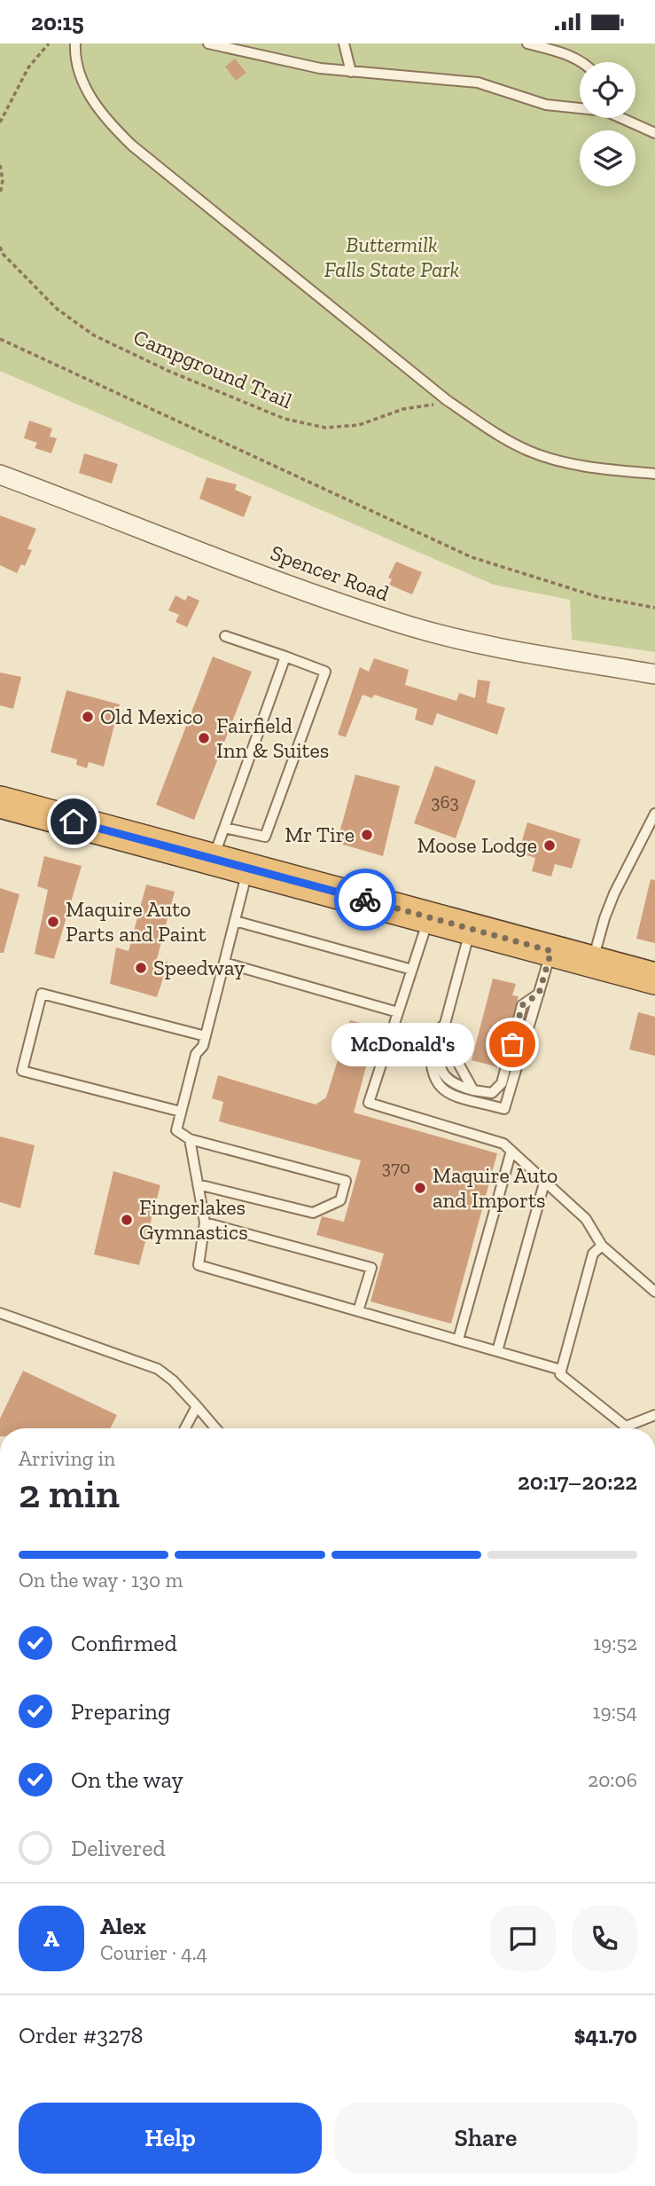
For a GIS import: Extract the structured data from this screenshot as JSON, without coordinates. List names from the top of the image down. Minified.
{"streets":{"street":["Spencer Road"],"path":["Campground Trail"]},"parks":["Buttermilk Falls State Park"],"places":["Old Mexico","Fairfield Inn & Suites","Mr Tire","Moose Lodge","Maquire Auto Parts and Paint","Speedway","McDonald's","Maquire Auto and Imports","Fingerlakes Gymnastics"],"house_numbers":["363","370"],"page":{"status":"20:15","bubble":"McDonald's","heading":["2 min","Arriving in","20:17–20:22"],"panel":["Alex","Courier · 4.4","Order #3278","$41.70"],"bar":"On the way · 130 m","list":[["Confirmed","19:52"],["Preparing","19:54"],["On the way","20:06"],"Delivered"],"round":"A","buttons":["Help","Share"]}}
